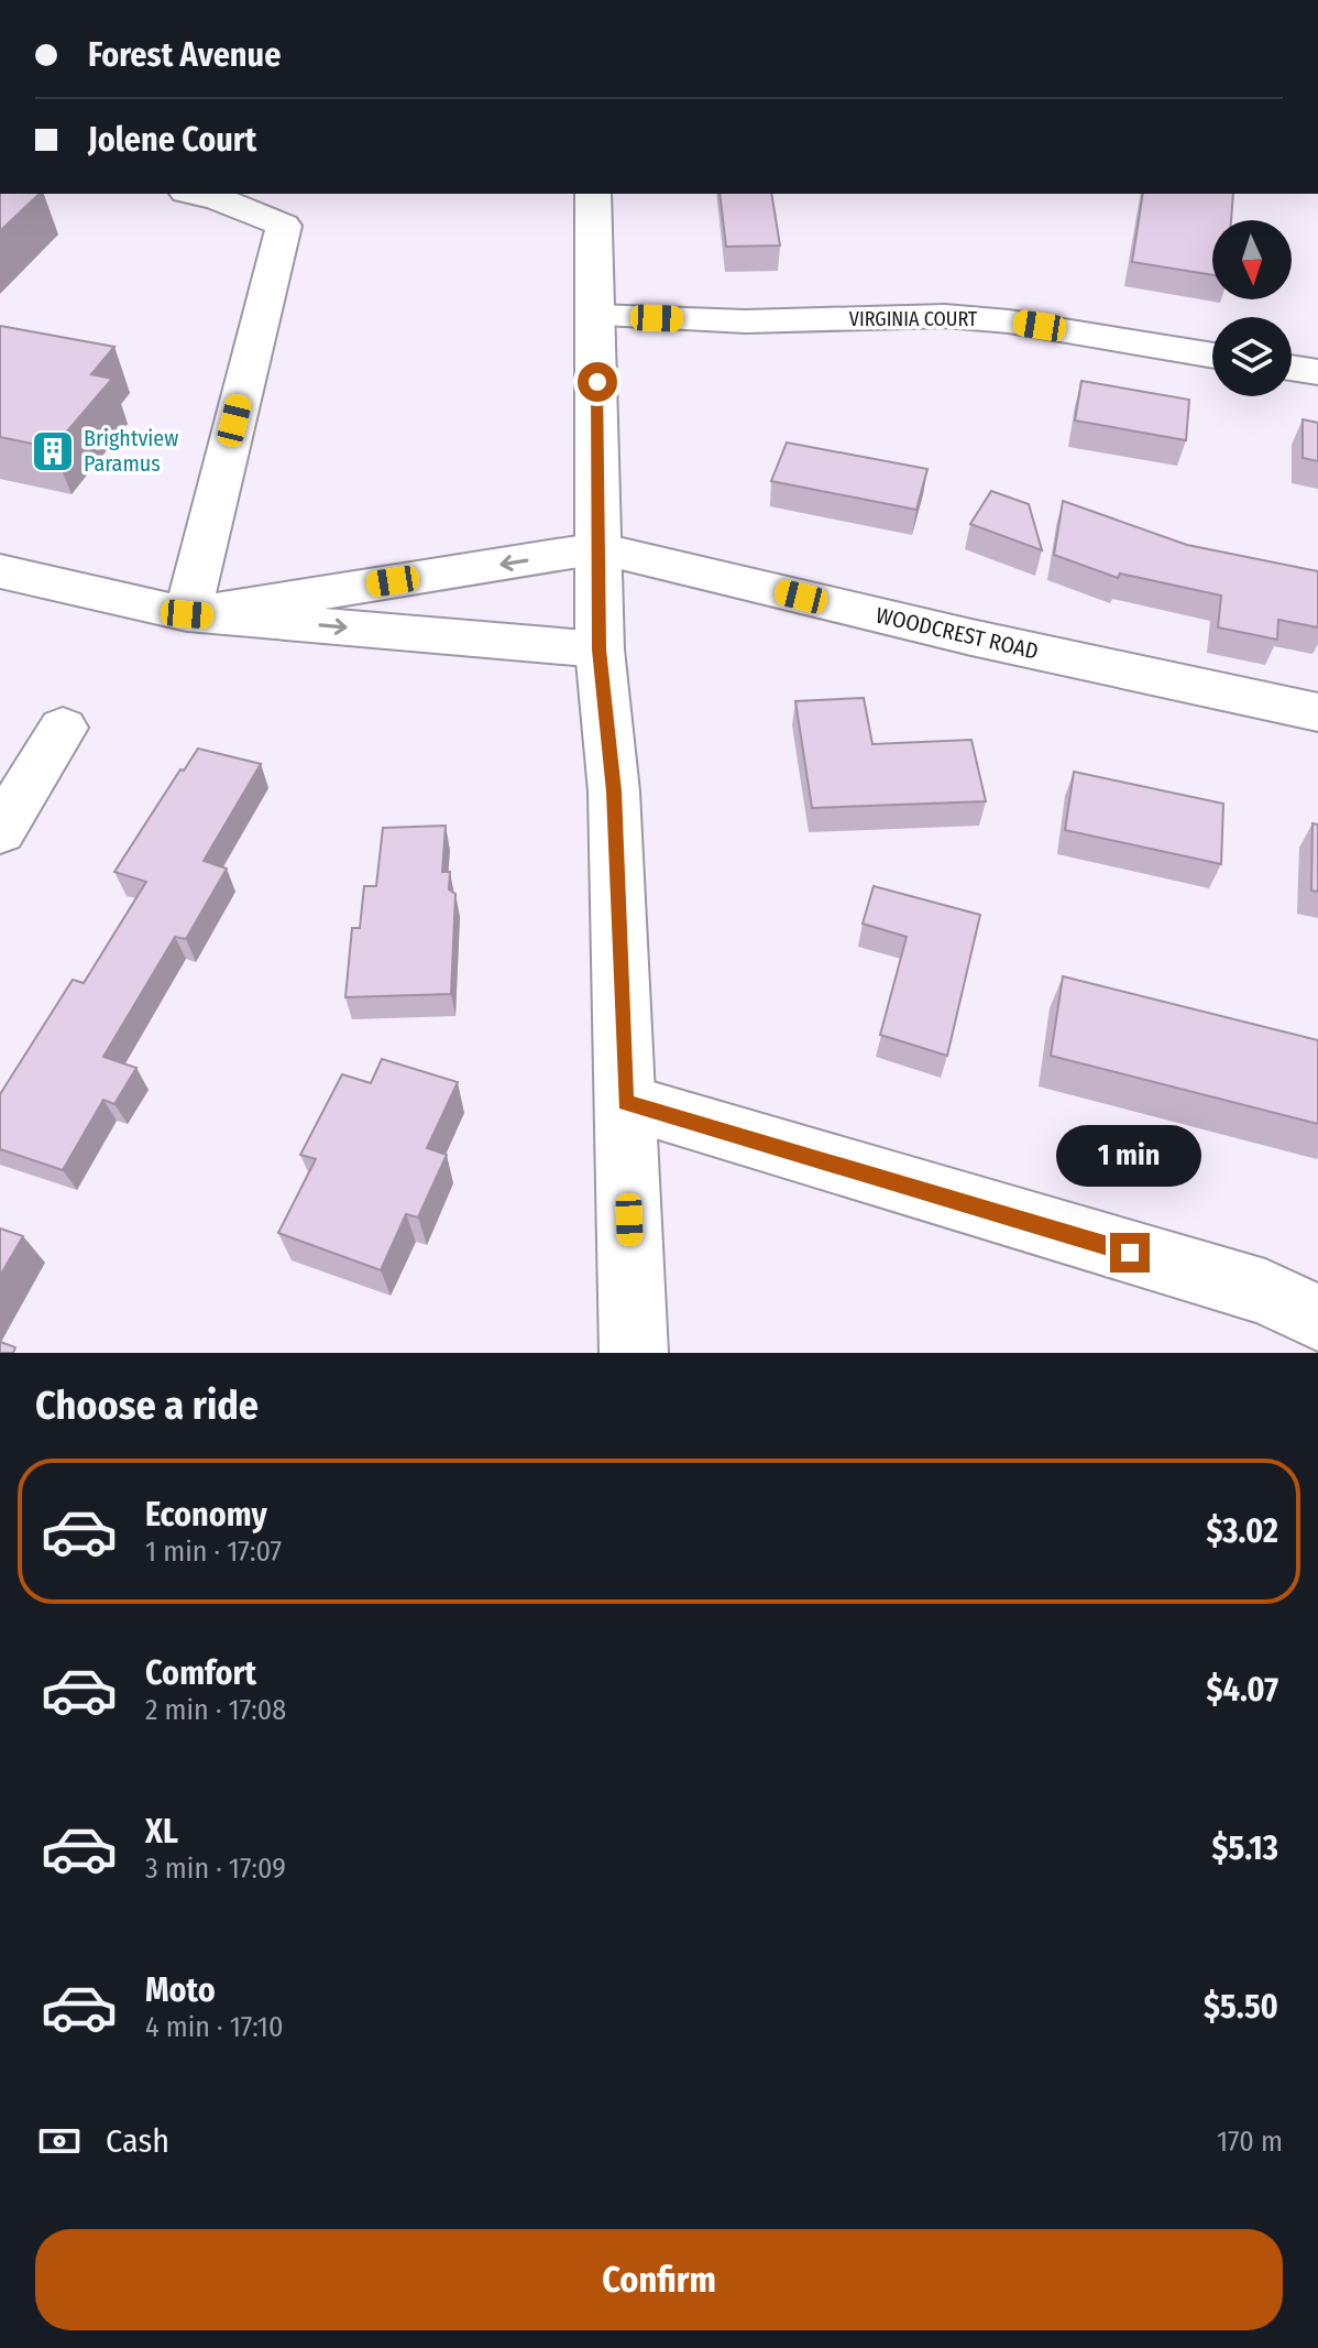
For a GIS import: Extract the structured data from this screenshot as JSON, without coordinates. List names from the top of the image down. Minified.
{"streets":{"street":["VIRGINIA COURT","WOODCREST ROAD"]},"places":{"building":["Brightview Paramus"]},"north":"bottom","page":{"banner":["Forest Avenue","Jolene Court"],"bubble":"1 min","heading":"Choose a ride","list":[{"name":"Economy","note":"1 min · 17:07","value":"$3.02"},{"name":"Comfort","note":"2 min · 17:08","value":"$4.07"},{"name":"XL","note":"3 min · 17:09","value":"$5.13"},{"name":"Moto","note":"4 min · 17:10","value":"$5.50"}],"pay":["Cash","170 m"],"buttons":"Confirm"}}
